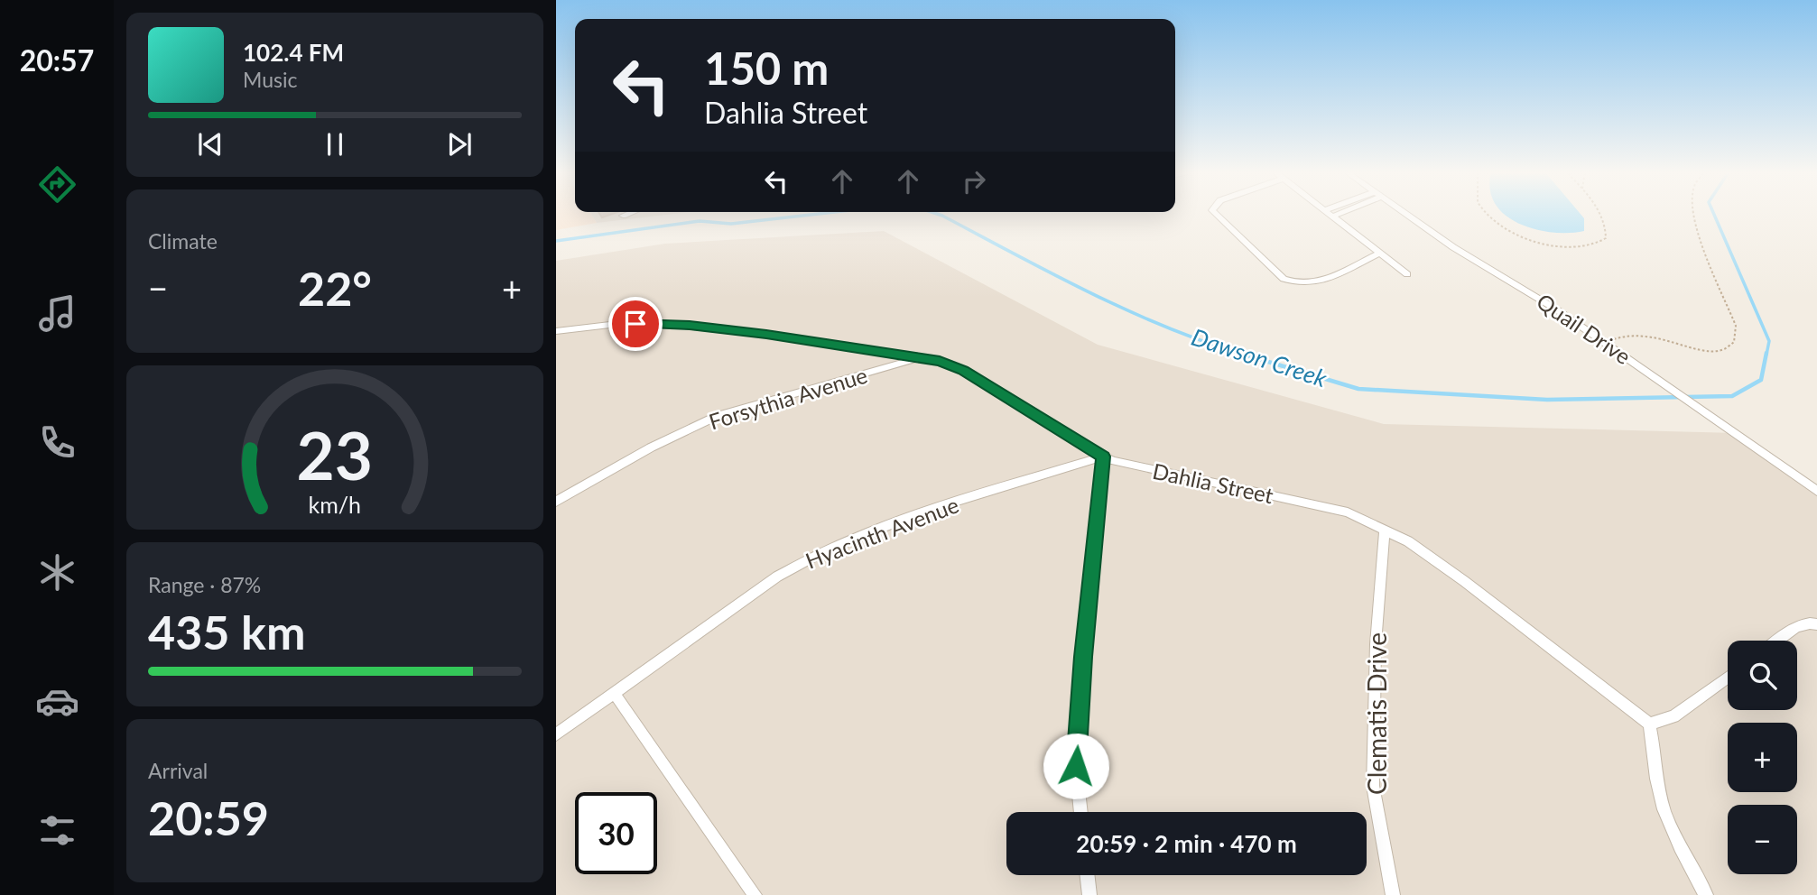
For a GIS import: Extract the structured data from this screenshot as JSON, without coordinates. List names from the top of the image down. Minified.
{"streets":{"street":["Quail Drive","Forsythia Avenue","Dahlia Street","Hyacinth Avenue","Clematis Drive"]},"crossings":[["Forsythia Avenue","Dahlia Street"],["Dahlia Street","Hyacinth Avenue"],["Dahlia Street","Clematis Drive"]],"water":["Dawson Creek"],"page":{"tabs":"20:57","turn":["150 m","Dahlia Street"],"song":["102.4 FM","Music"],"tile":["Climate",["Range · 87%","435 km"],["Arrival","20:59"]],"heat":["−","22°","+"],"map_buttons":["+","−"],"limit":"30","trip":"20:59 · 2 min · 470 m","gauge":["23","km/h"]}}
